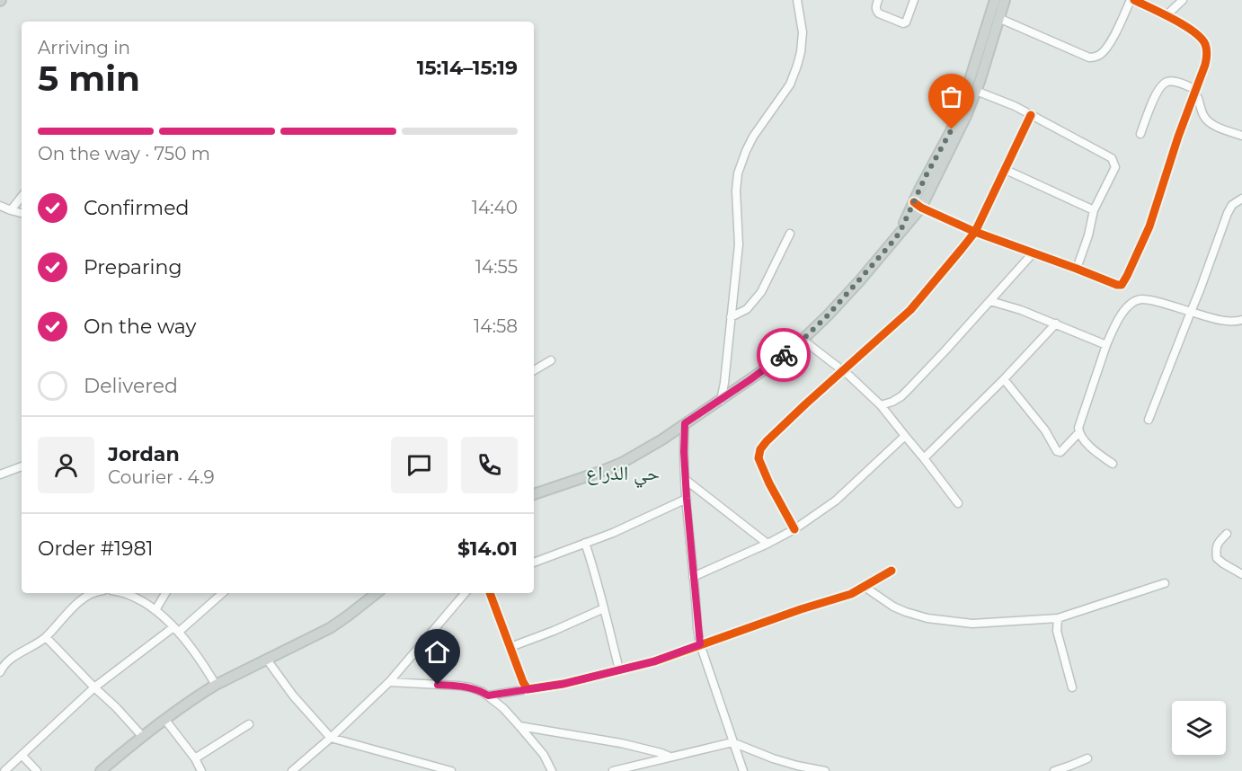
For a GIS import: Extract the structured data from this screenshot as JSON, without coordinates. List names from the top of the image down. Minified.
{"districts":["حي الذراع"],"page":{"heading":["5 min","Arriving in","15:14–15:19"],"panel":["Jordan","Courier · 4.9","Order #1981","$14.01"],"bar":"On the way · 750 m","list":[["Confirmed","14:40"],["Preparing","14:55"],["On the way","14:58"],"Delivered"]}}
